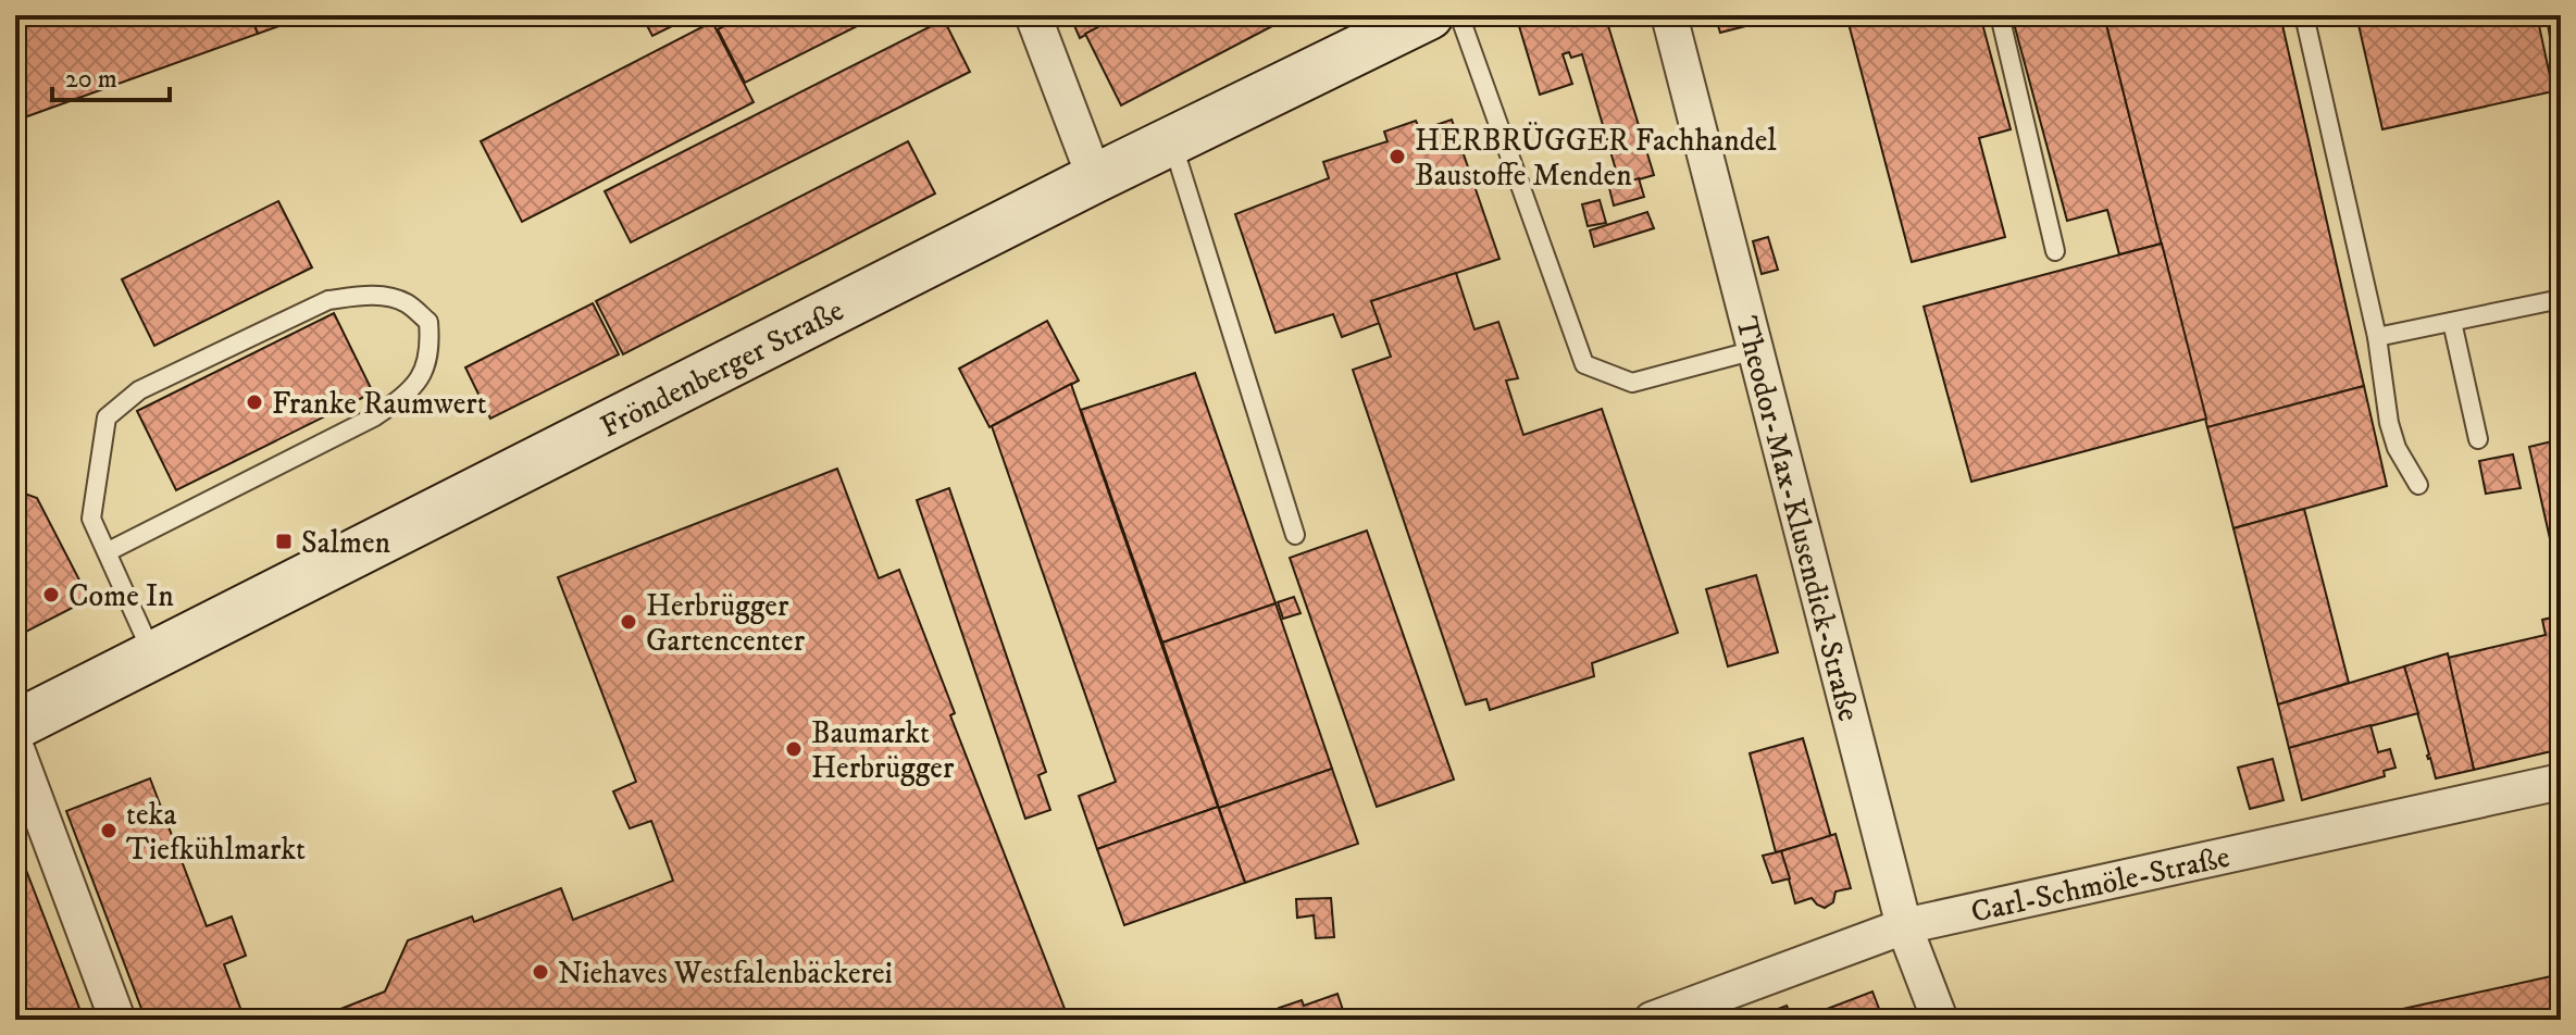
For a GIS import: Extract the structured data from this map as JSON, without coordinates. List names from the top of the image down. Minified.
{"streets":{"main road":["Fröndenberger Straße"],"street":["Theodor-Max-Klusendick-Straße","Carl-Schmöle-Straße"]},"crossings":[["Theodor-Max-Klusendick-Straße","Carl-Schmöle-Straße"]],"places":{"other":["HERBRÜGGER Fachhandel Baustoffe Menden","Franke Raumwert","Come In","Herbrügger Gartencenter","Baumarkt Herbrügger","teka Tiefkühlmarkt","Niehaves Westfalenbäckerei"],"transit":["Salmen"]},"scale_bar":"20 m"}
